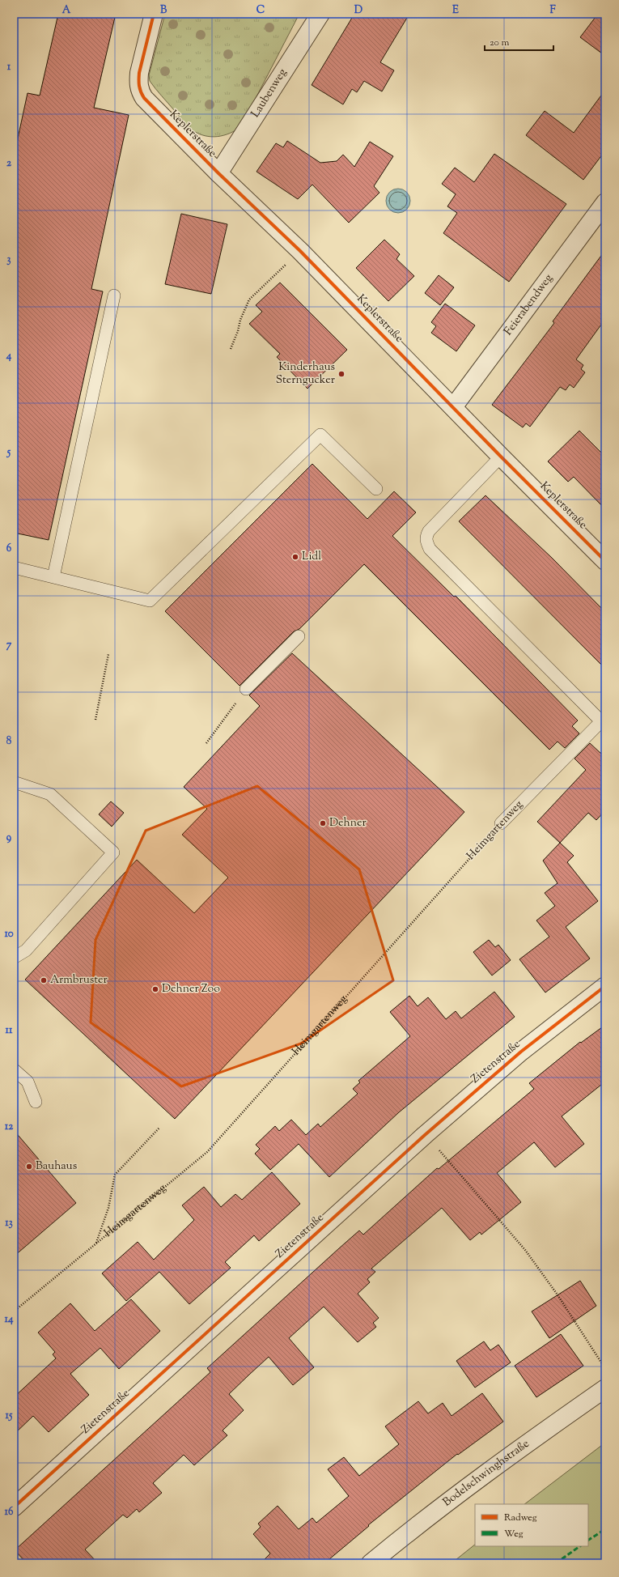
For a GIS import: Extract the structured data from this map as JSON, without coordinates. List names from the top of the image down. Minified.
{"streets":{"street":["Laubenweg","Keplerstraße","Feierabendweg","Zietenstraße","Bodelschwinghstraße"],"lane":["Heimgartenweg"]},"crossings":[["Laubenweg","Keplerstraße"],["Keplerstraße","Feierabendweg"]],"places":["Kinderhaus Sterngucker","Lidl","Dehner","Armbruster","Dehner Zoo","Bauhaus"],"legend":["Radweg","Weg"],"scale_bar":"20 m","grid":{"columns":["A","B","C","D","E","F"],"rows":["1","2","3","4","5","6","7","8","9","10","11","12","13","14","15","16"]}}
